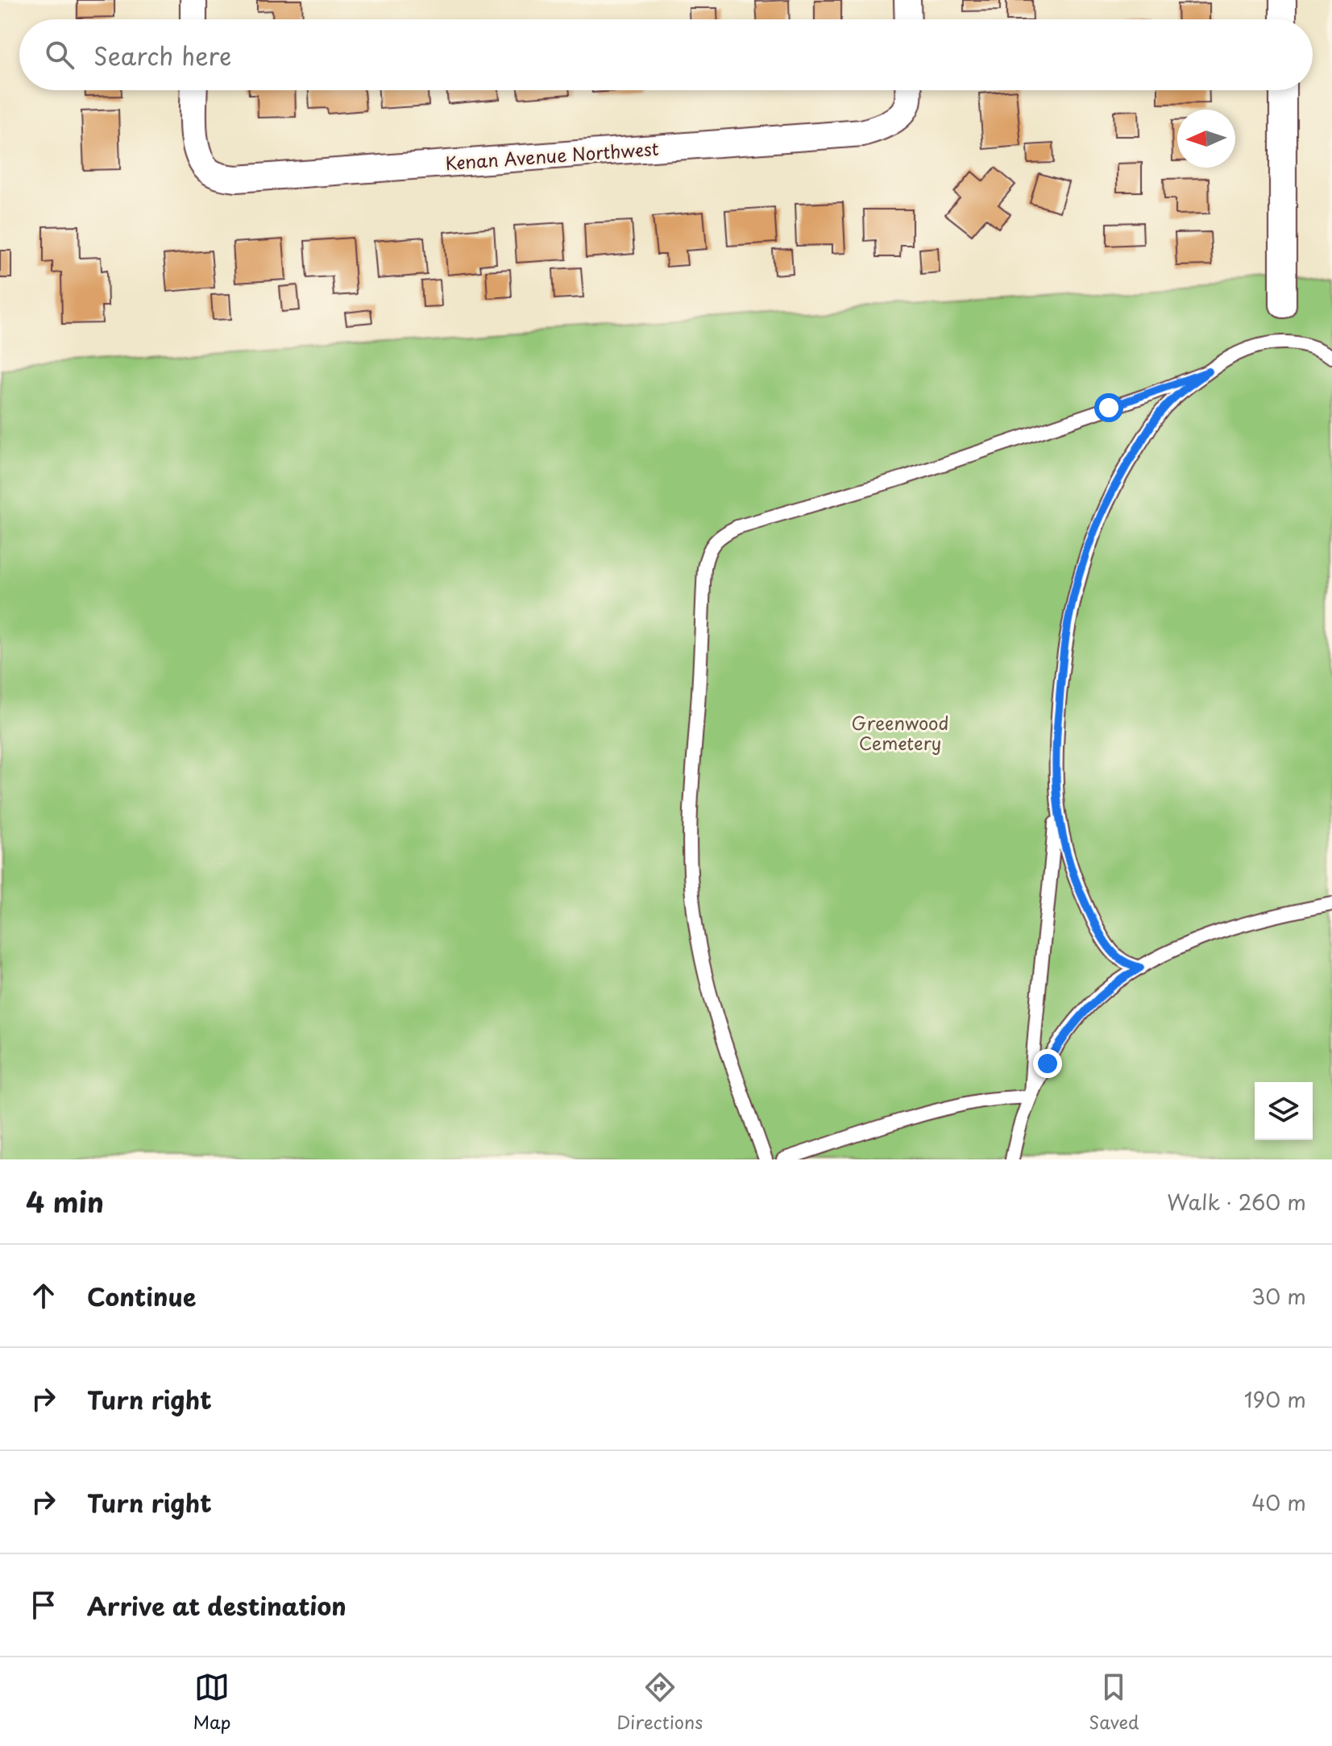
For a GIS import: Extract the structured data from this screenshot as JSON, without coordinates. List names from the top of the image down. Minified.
{"streets":{"street":["Kenan Avenue Northwest"]},"parks":["Greenwood Cemetery"],"north":"left","page":{"search":"Search here","heading":["4 min","Walk · 260 m"],"list":[["Continue","30 m"],["Turn right","190 m"],["Turn right","40 m"],"Arrive at destination"],"nav":["Map","Directions","Saved"]}}
